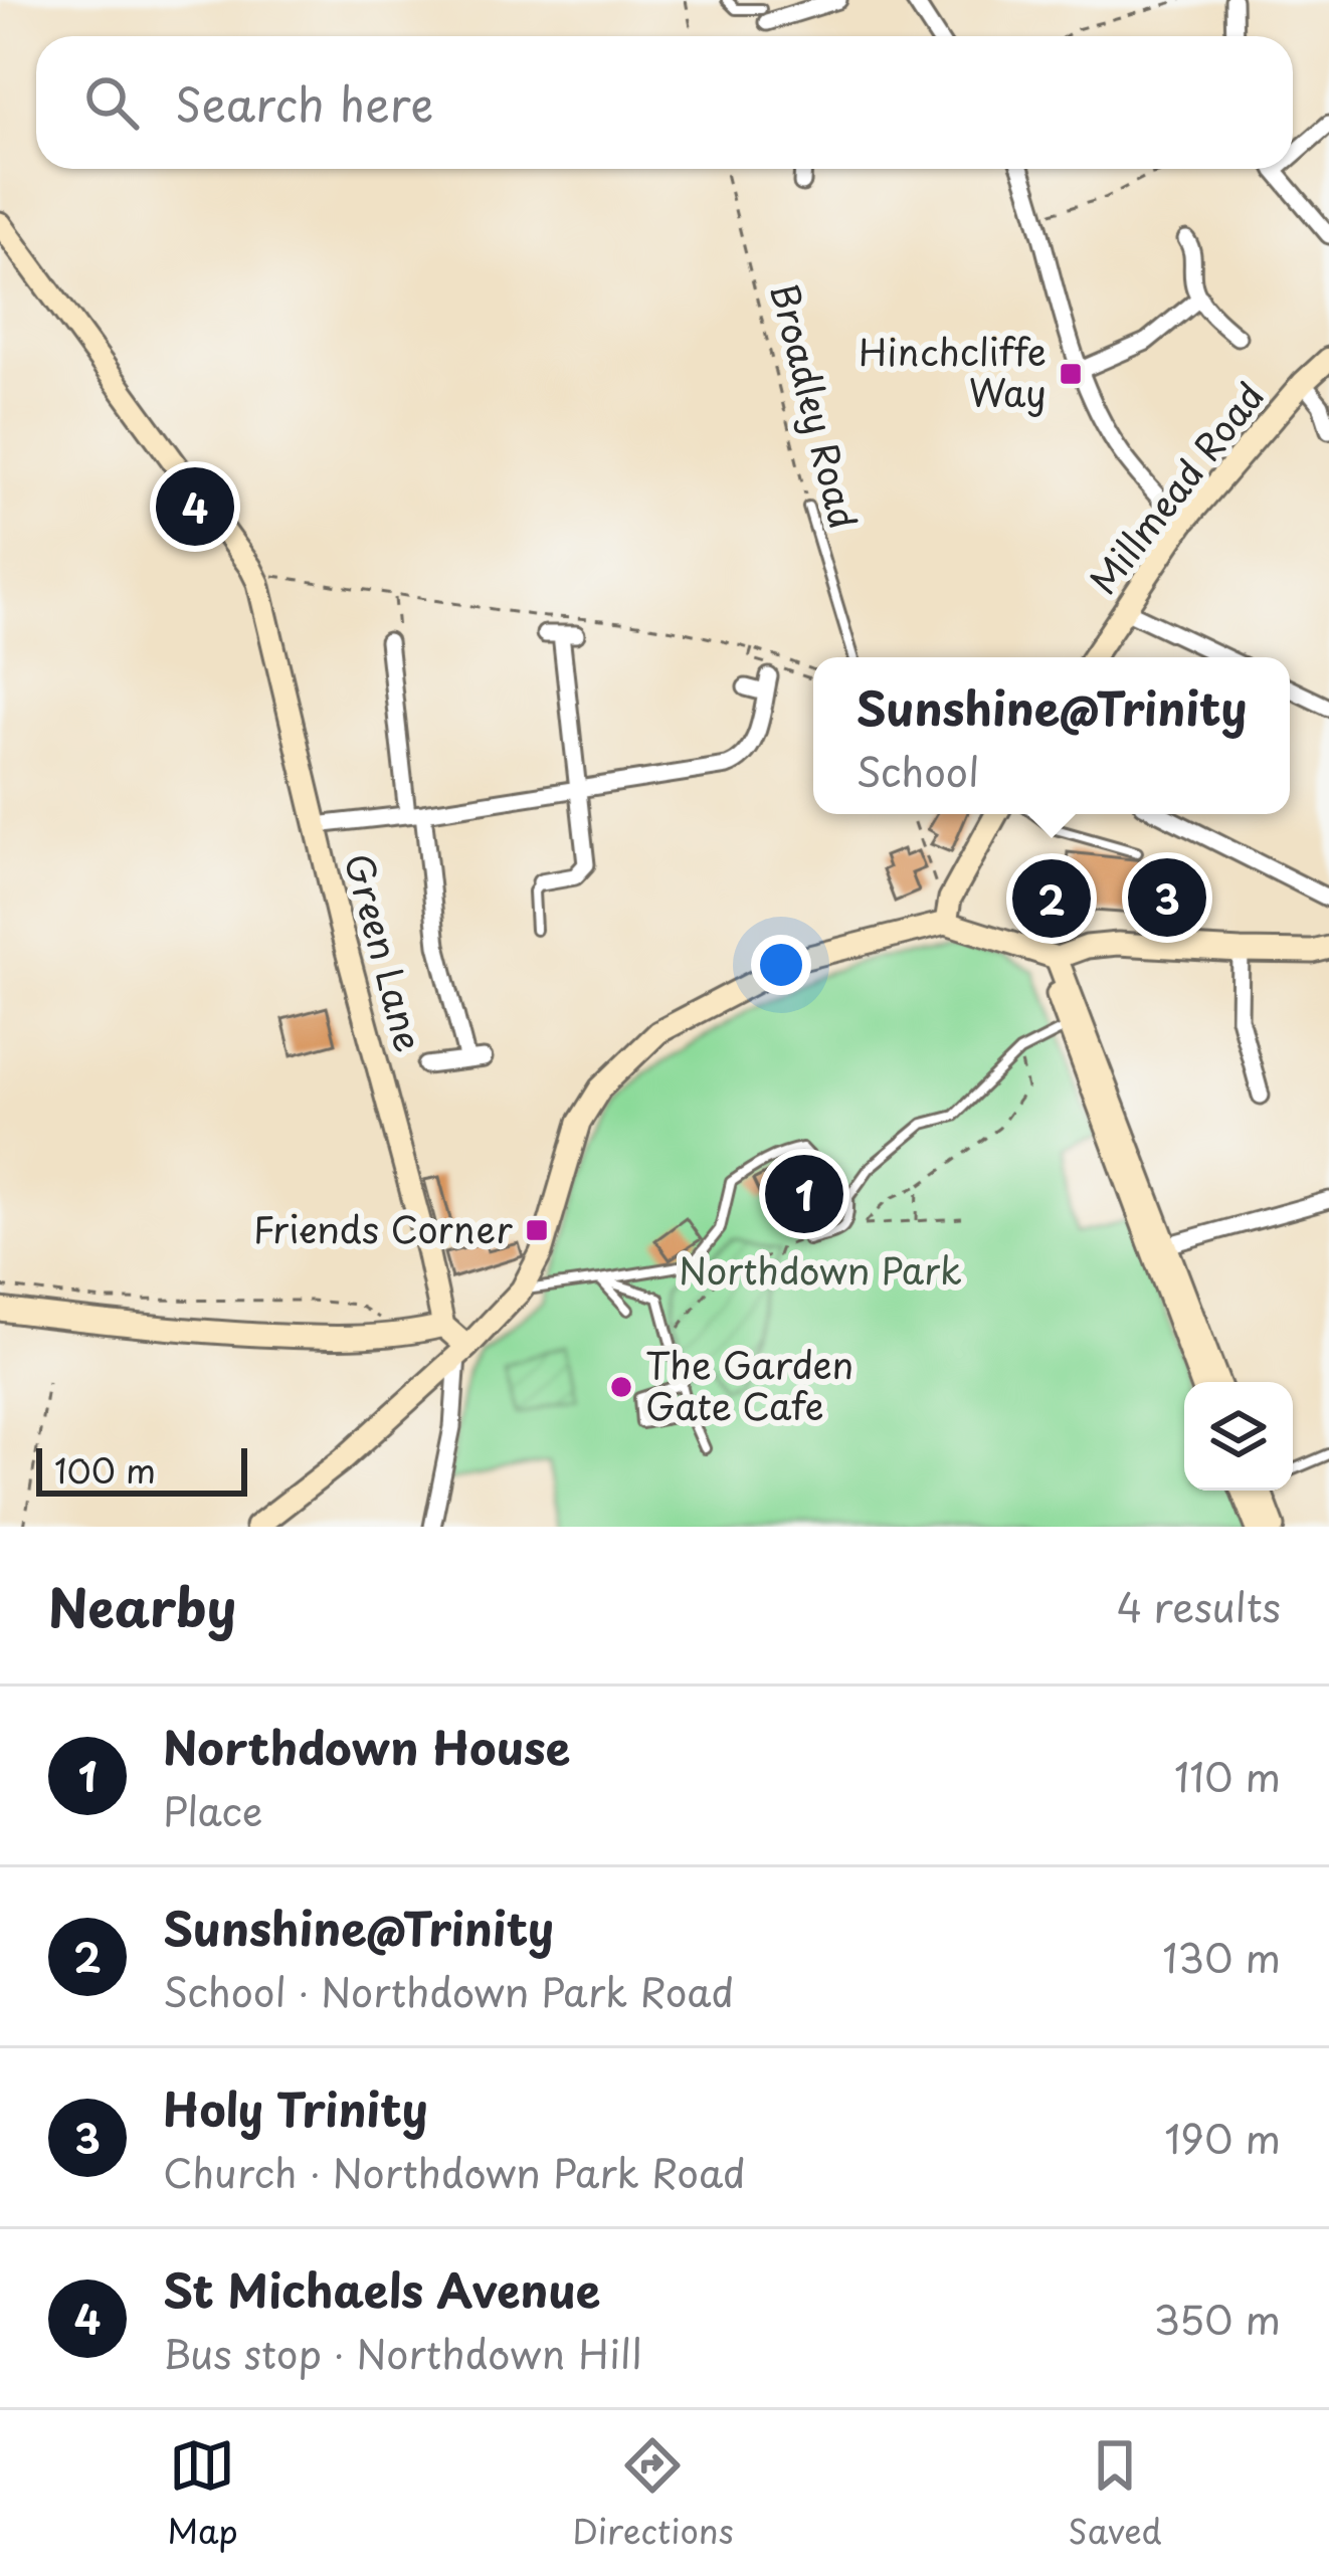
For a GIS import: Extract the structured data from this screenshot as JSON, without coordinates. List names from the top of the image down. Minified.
{"streets":{"main road":["Millmead Road","Green Lane"],"lane":["Broadley Road"]},"parks":["Northdown Park"],"places":{"transit":["Hinchcliffe Way","Friends Corner"],"other":["The Garden Gate Cafe"]},"scale_bar":"100 m","page":{"search":"Search here","pins":["4","3","2","1"],"popup":["Sunshine@Trinity","School"],"scale":"100 m","heading":["Nearby","4 results"],"list":[{"mark":"1","name":"Northdown House","note":"Place","value":"110 m"},{"mark":"2","name":"Sunshine@Trinity","note":"School · Northdown Park Road","value":"130 m"},{"mark":"3","name":"Holy Trinity","note":"Church · Northdown Park Road","value":"190 m"},{"mark":"4","name":"St Michaels Avenue","note":"Bus stop · Northdown Hill","value":"350 m"}],"nav":["Map","Directions","Saved"]}}
